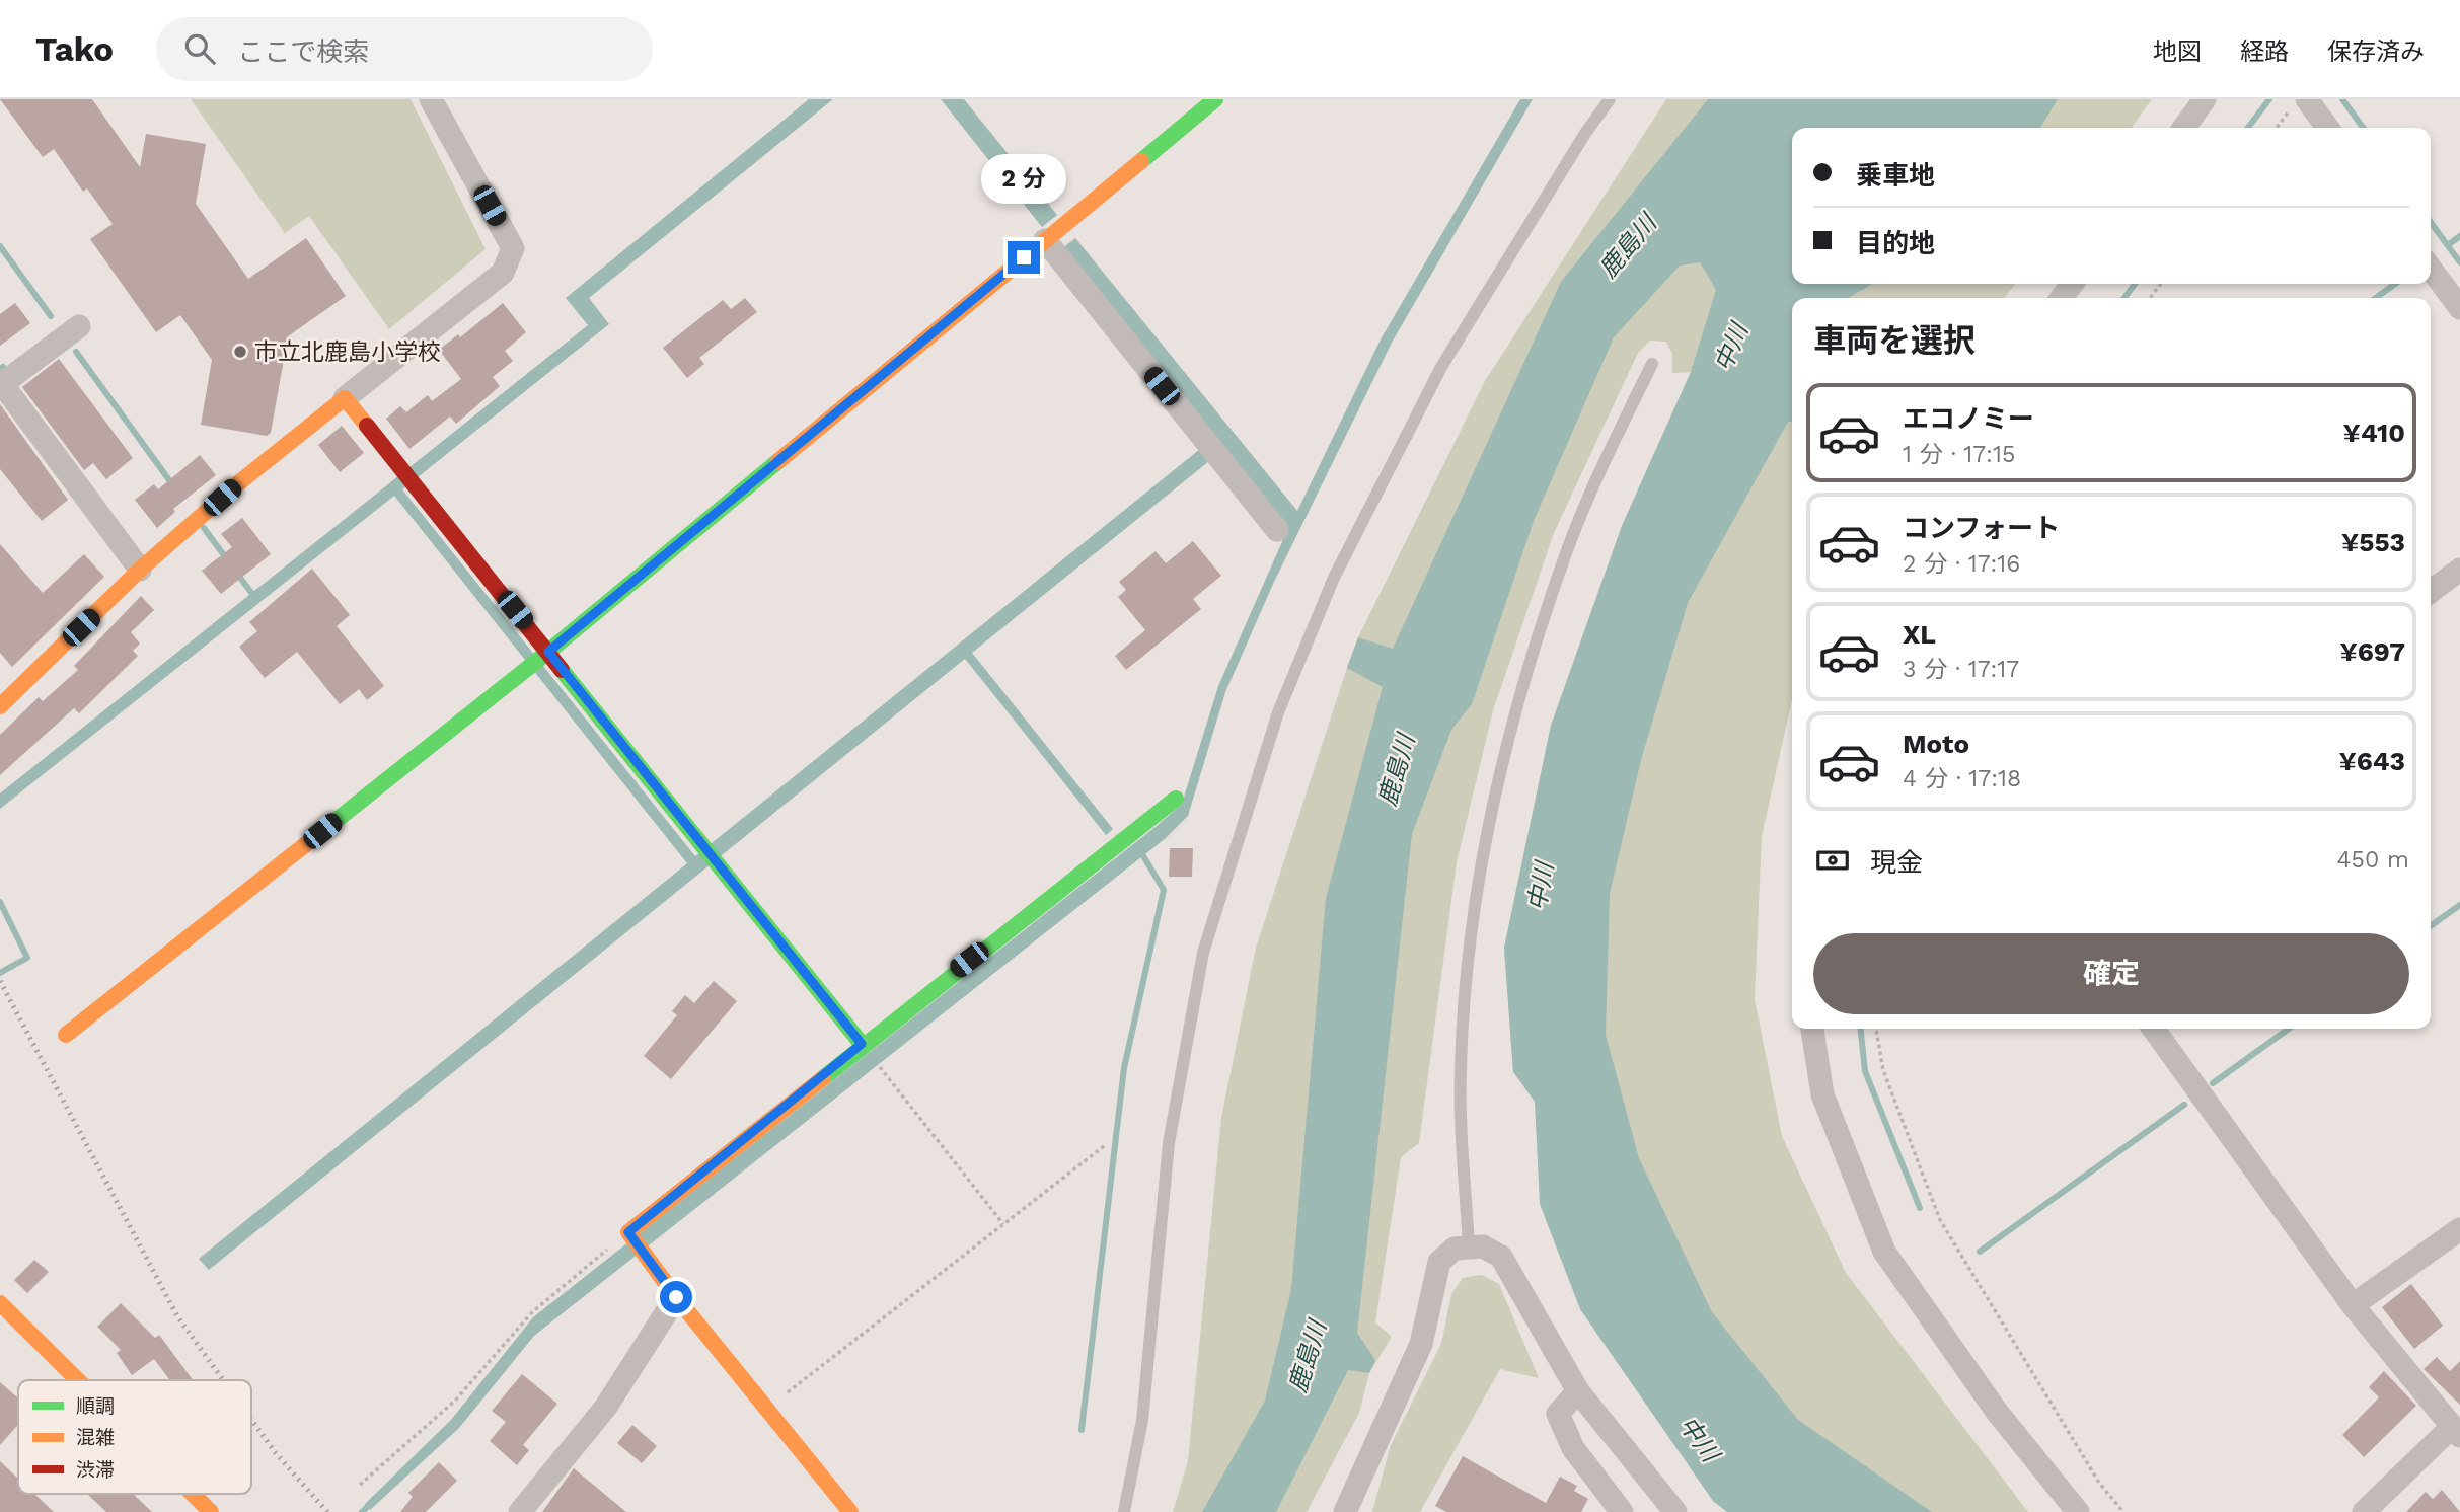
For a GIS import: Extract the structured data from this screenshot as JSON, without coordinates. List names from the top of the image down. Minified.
{"water":["鹿島川","中川"],"places":["市立北鹿島小学校"],"legend":["順調","混雑","渋滞"],"page":{"header":"Tako","search":"ここで検索","nav":["地図","経路","保存済み"],"banner":["乗車地","目的地"],"bubble":"2 分","heading":"車両を選択","list":[{"name":"エコノミー","note":"1 分 · 17:15","value":"¥410"},{"name":"コンフォート","note":"2 分 · 17:16","value":"¥553"},{"name":"XL","note":"3 分 · 17:17","value":"¥697"},{"name":"Moto","note":"4 分 · 17:18","value":"¥643"}],"pay":["現金","450 m"],"buttons":"確定"}}
